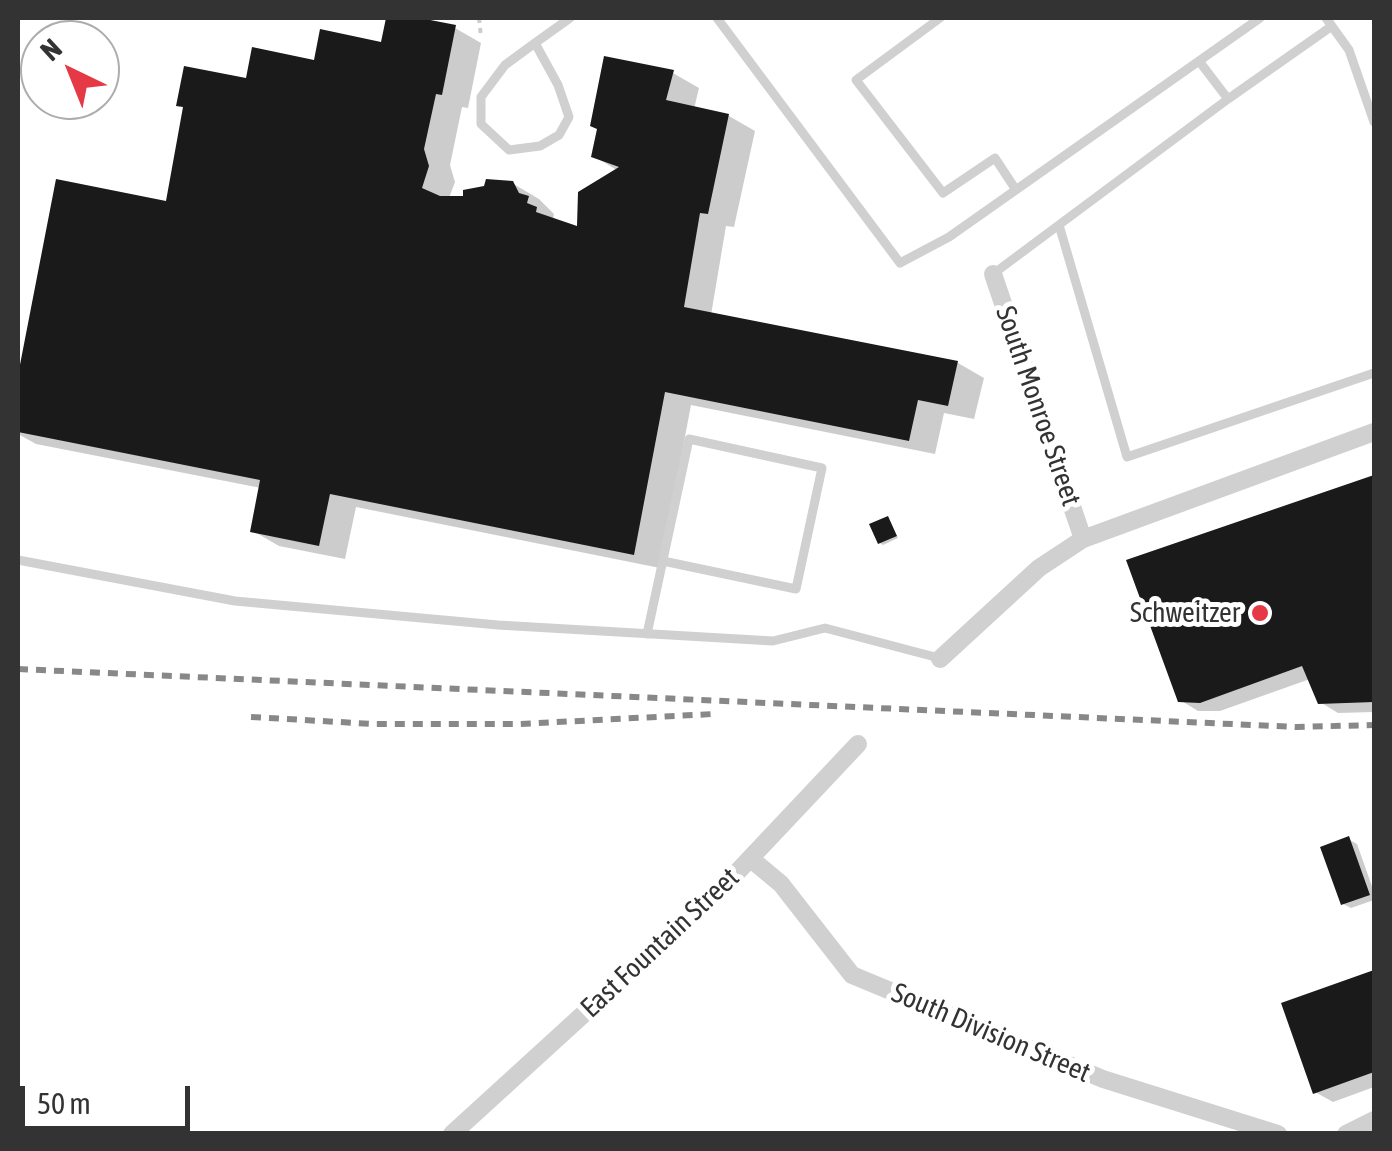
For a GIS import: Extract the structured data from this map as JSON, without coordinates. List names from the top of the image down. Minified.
{"streets":{"street":["South Monroe Street","East Fountain Street","South Division Street"]},"crossings":[["East Fountain Street","South Division Street"]],"places":["Schweitzer"],"scale_bar":"50 m","north":"top left"}
